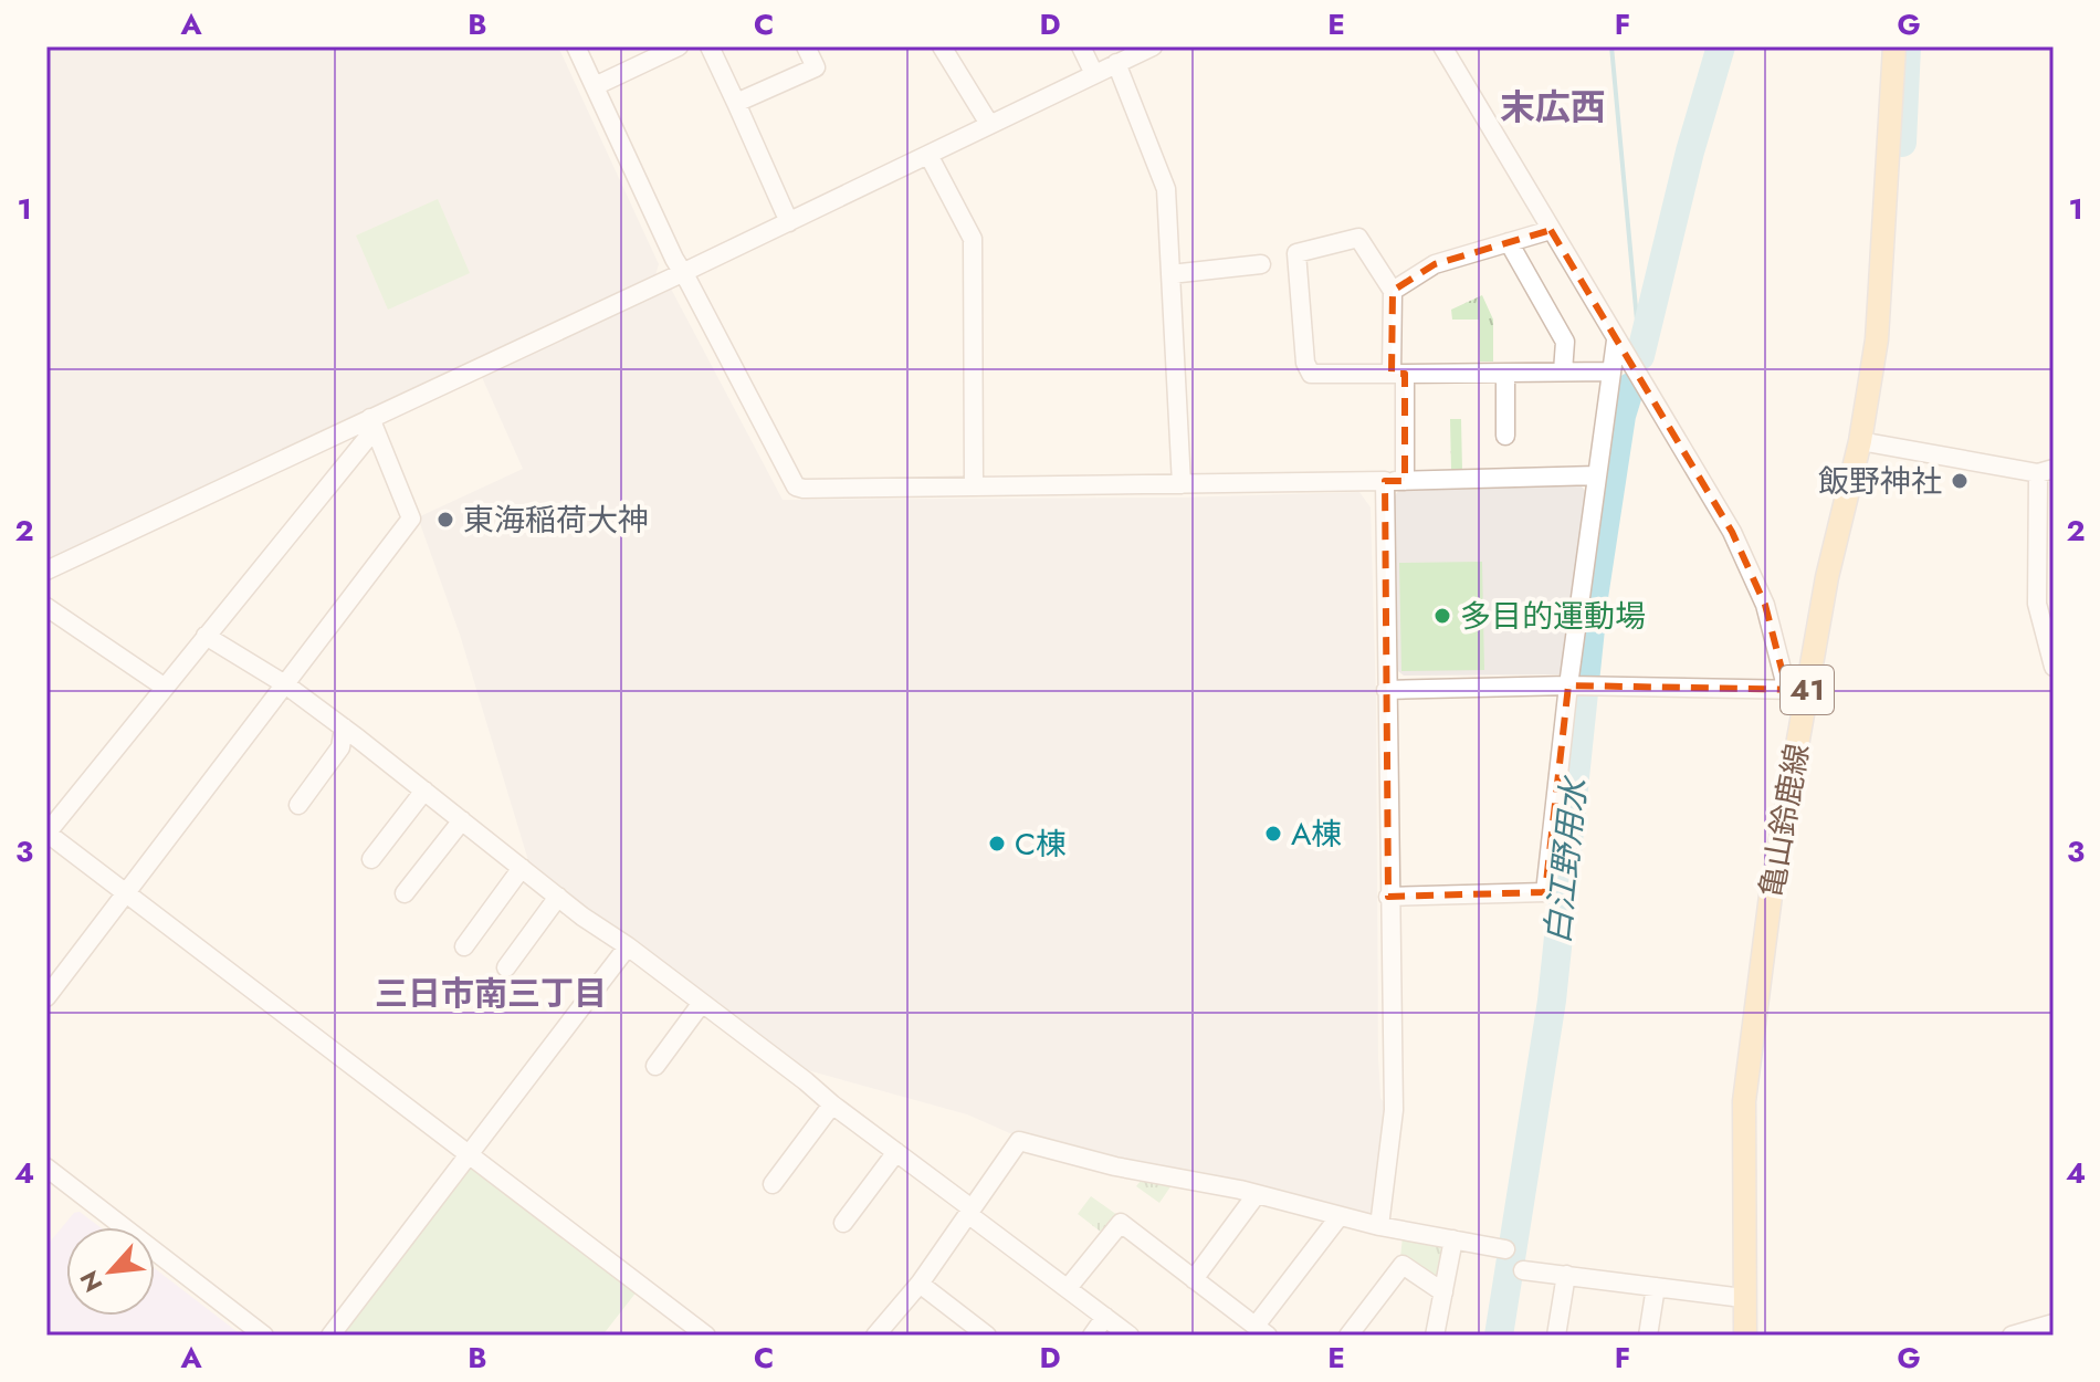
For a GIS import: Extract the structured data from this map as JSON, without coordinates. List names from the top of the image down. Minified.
{"streets":{"main road":["41","亀山鈴鹿線"]},"districts":["末広西","三日市南三丁目"],"water":["白江野用水"],"places":["飯野神社","東海稲荷大神","多目的運動場","A棟","C棟"],"north":"bottom left","grid":{"columns":["A","B","C","D","E","F","G"],"rows":["1","2","3","4"]}}
